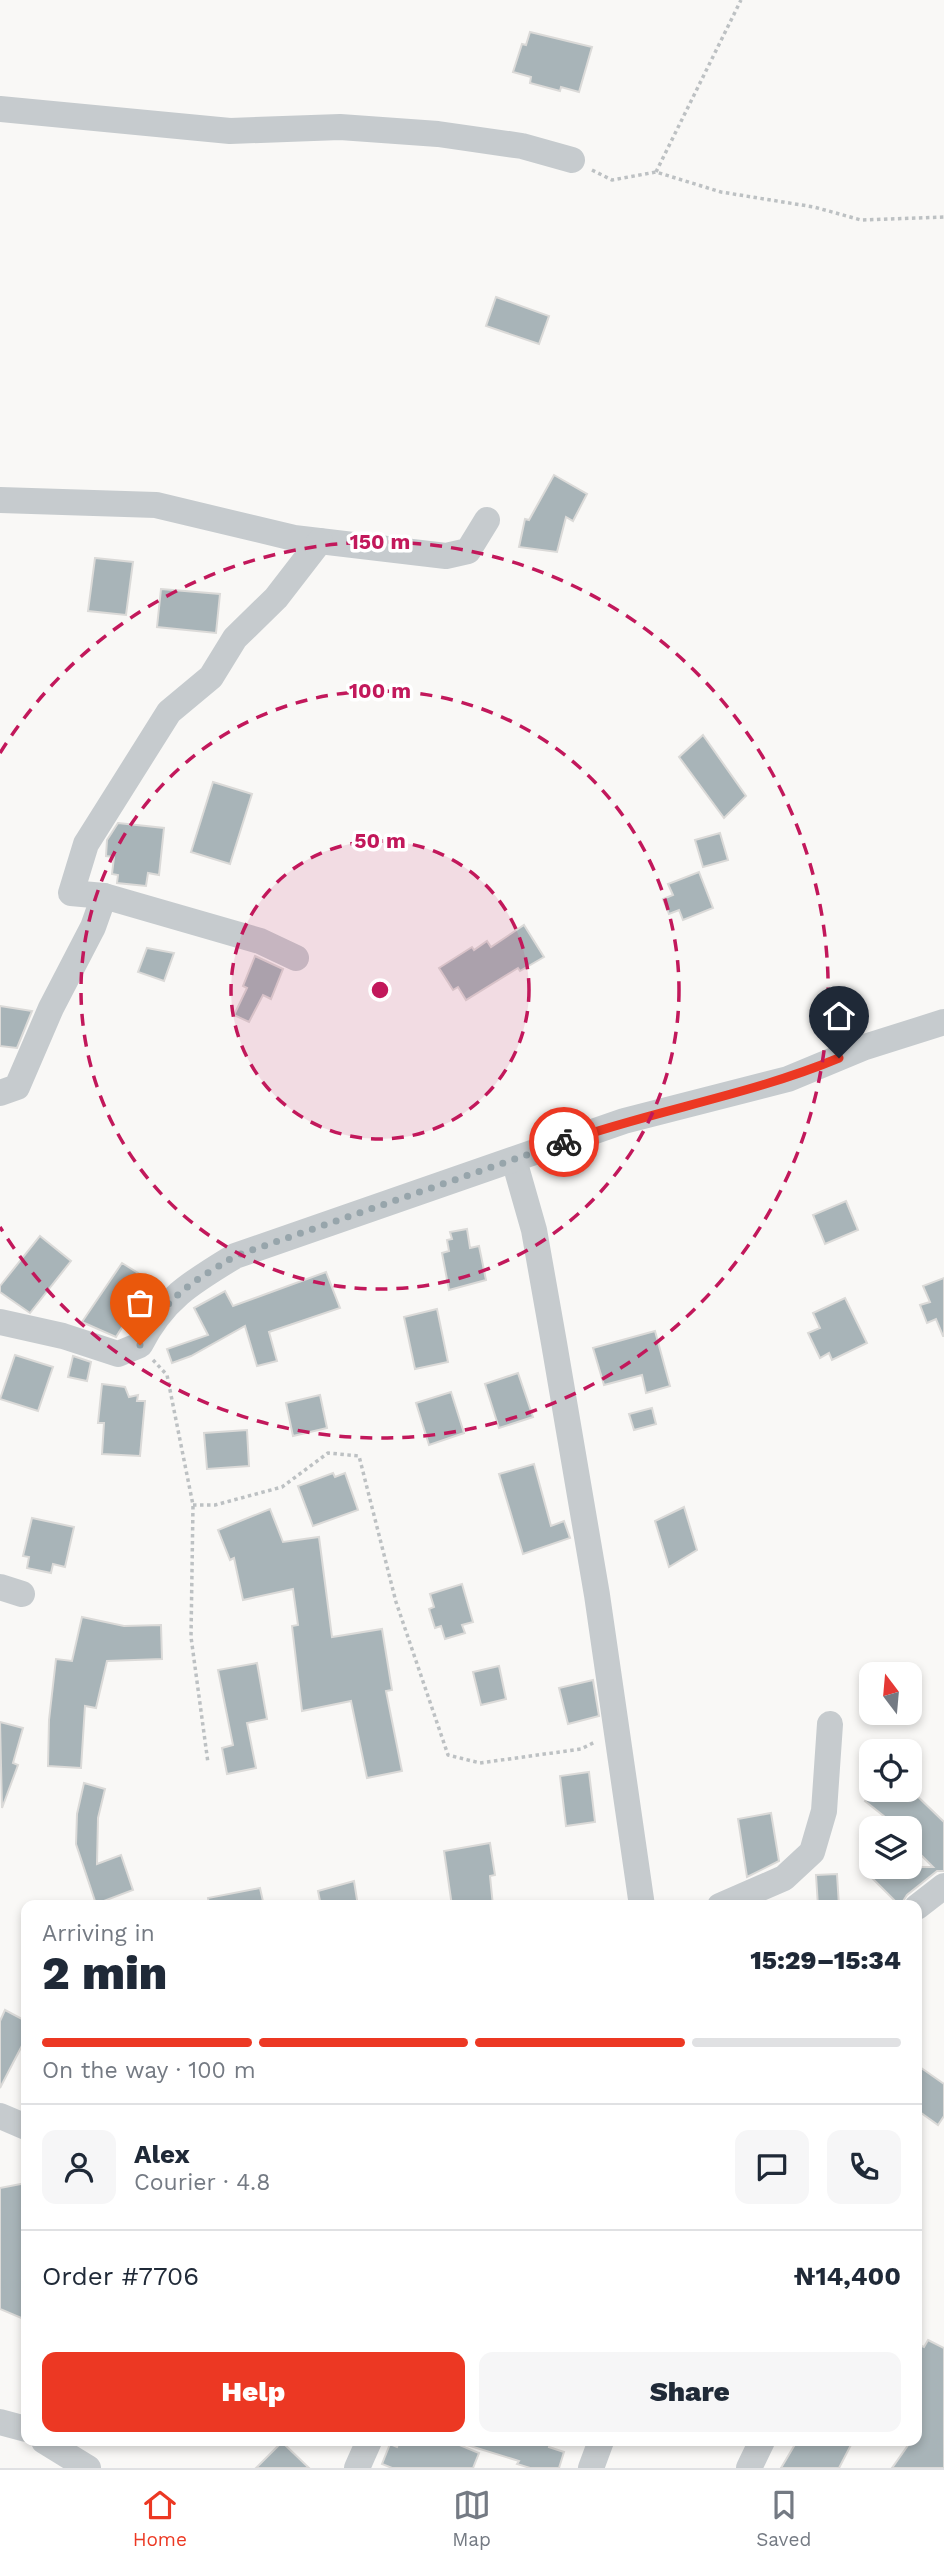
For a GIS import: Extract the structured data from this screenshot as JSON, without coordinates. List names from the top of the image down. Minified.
{"north":"top","page":{"heading":["2 min","Arriving in","15:29–15:34"],"panel":["Alex","Courier · 4.8","Order #7706","₦14,400"],"bar":"On the way · 100 m","buttons":["Help","Share"],"tabs":["Home","Map","Saved"]},"rings":["150 m","100 m","50 m"]}
